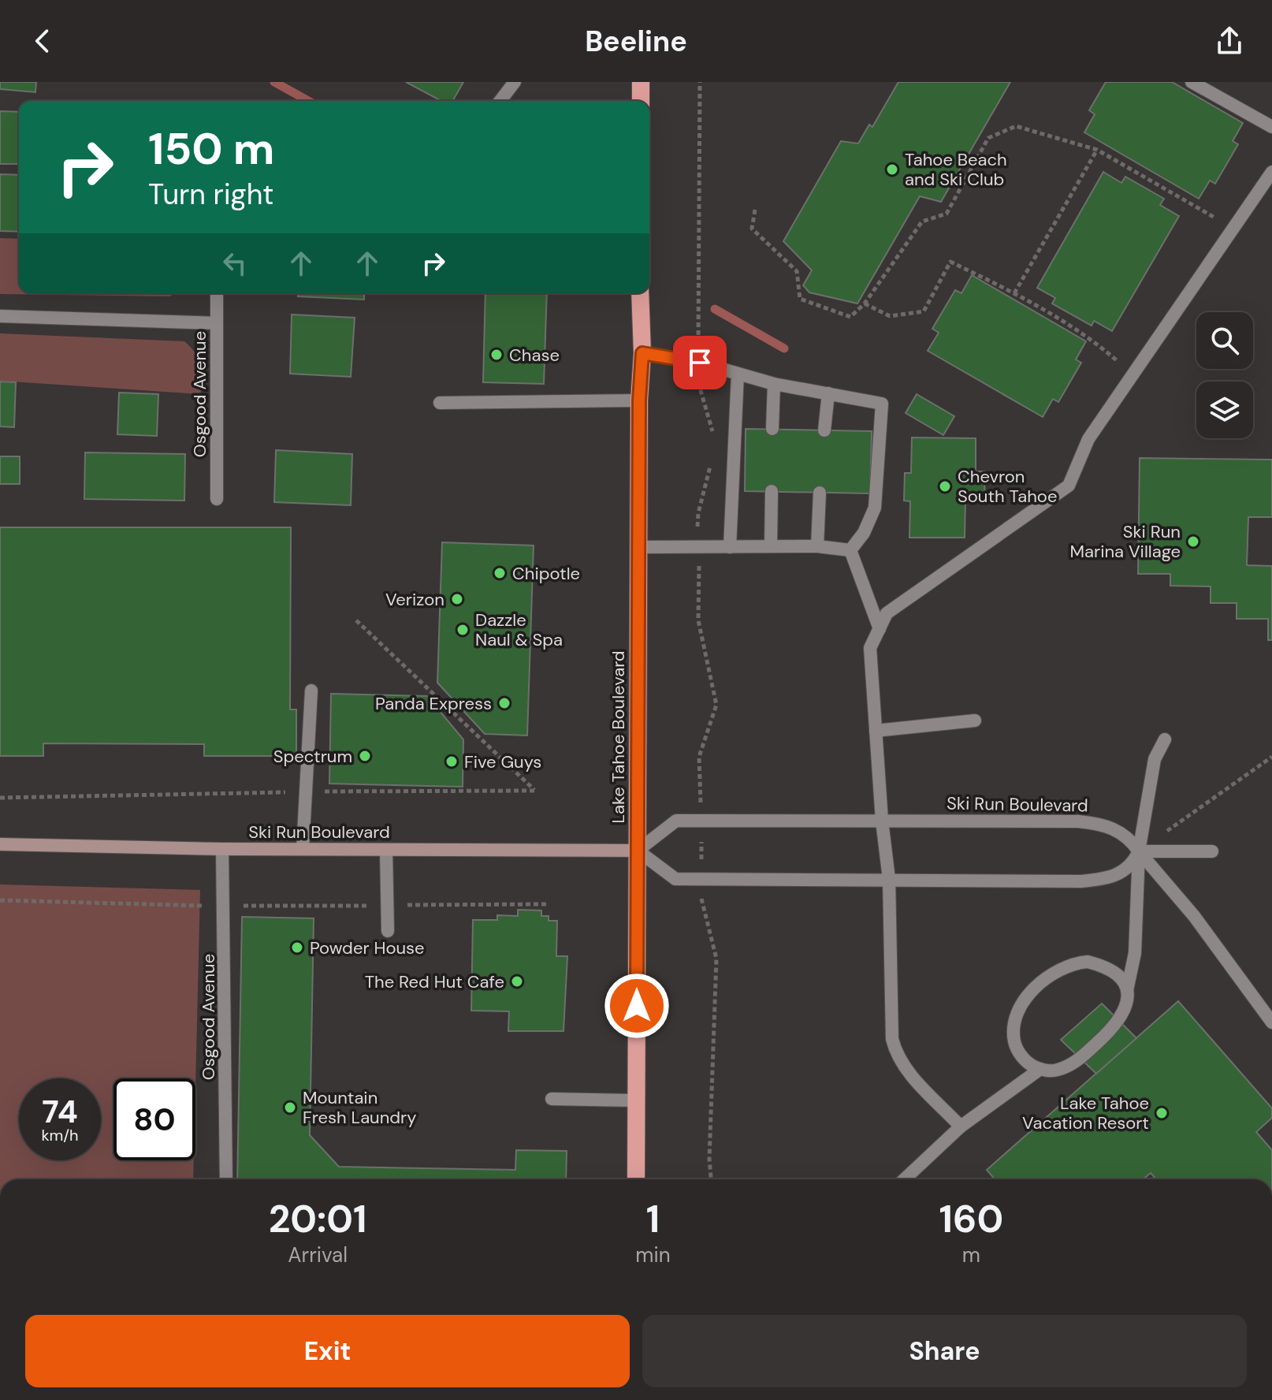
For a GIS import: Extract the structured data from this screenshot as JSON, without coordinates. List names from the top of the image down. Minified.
{"streets":{"highway":["Lake Tahoe Boulevard"],"main road":["Ski Run Boulevard"],"street":["Osgood Avenue"]},"crossings":[["Osgood Avenue","Ski Run Boulevard"],["Lake Tahoe Boulevard","Ski Run Boulevard"]],"places":["Tahoe Beach and Ski Club","Chase","Chevron South Tahoe","Ski Run Marina Village","Chipotle","Verizon","Dazzle Naul & Spa","Panda Express","Spectrum","Five Guys","Powder House","The Red Hut Cafe","Mountain Fresh Laundry","Lake Tahoe Vacation Resort"],"page":{"header":"Beeline","turn":["150 m","Turn right"],"speed":"74 km/h","limit":"80","eta":["20:01","Arrival","1","min","160","m"],"buttons":["Exit","Share"]}}
